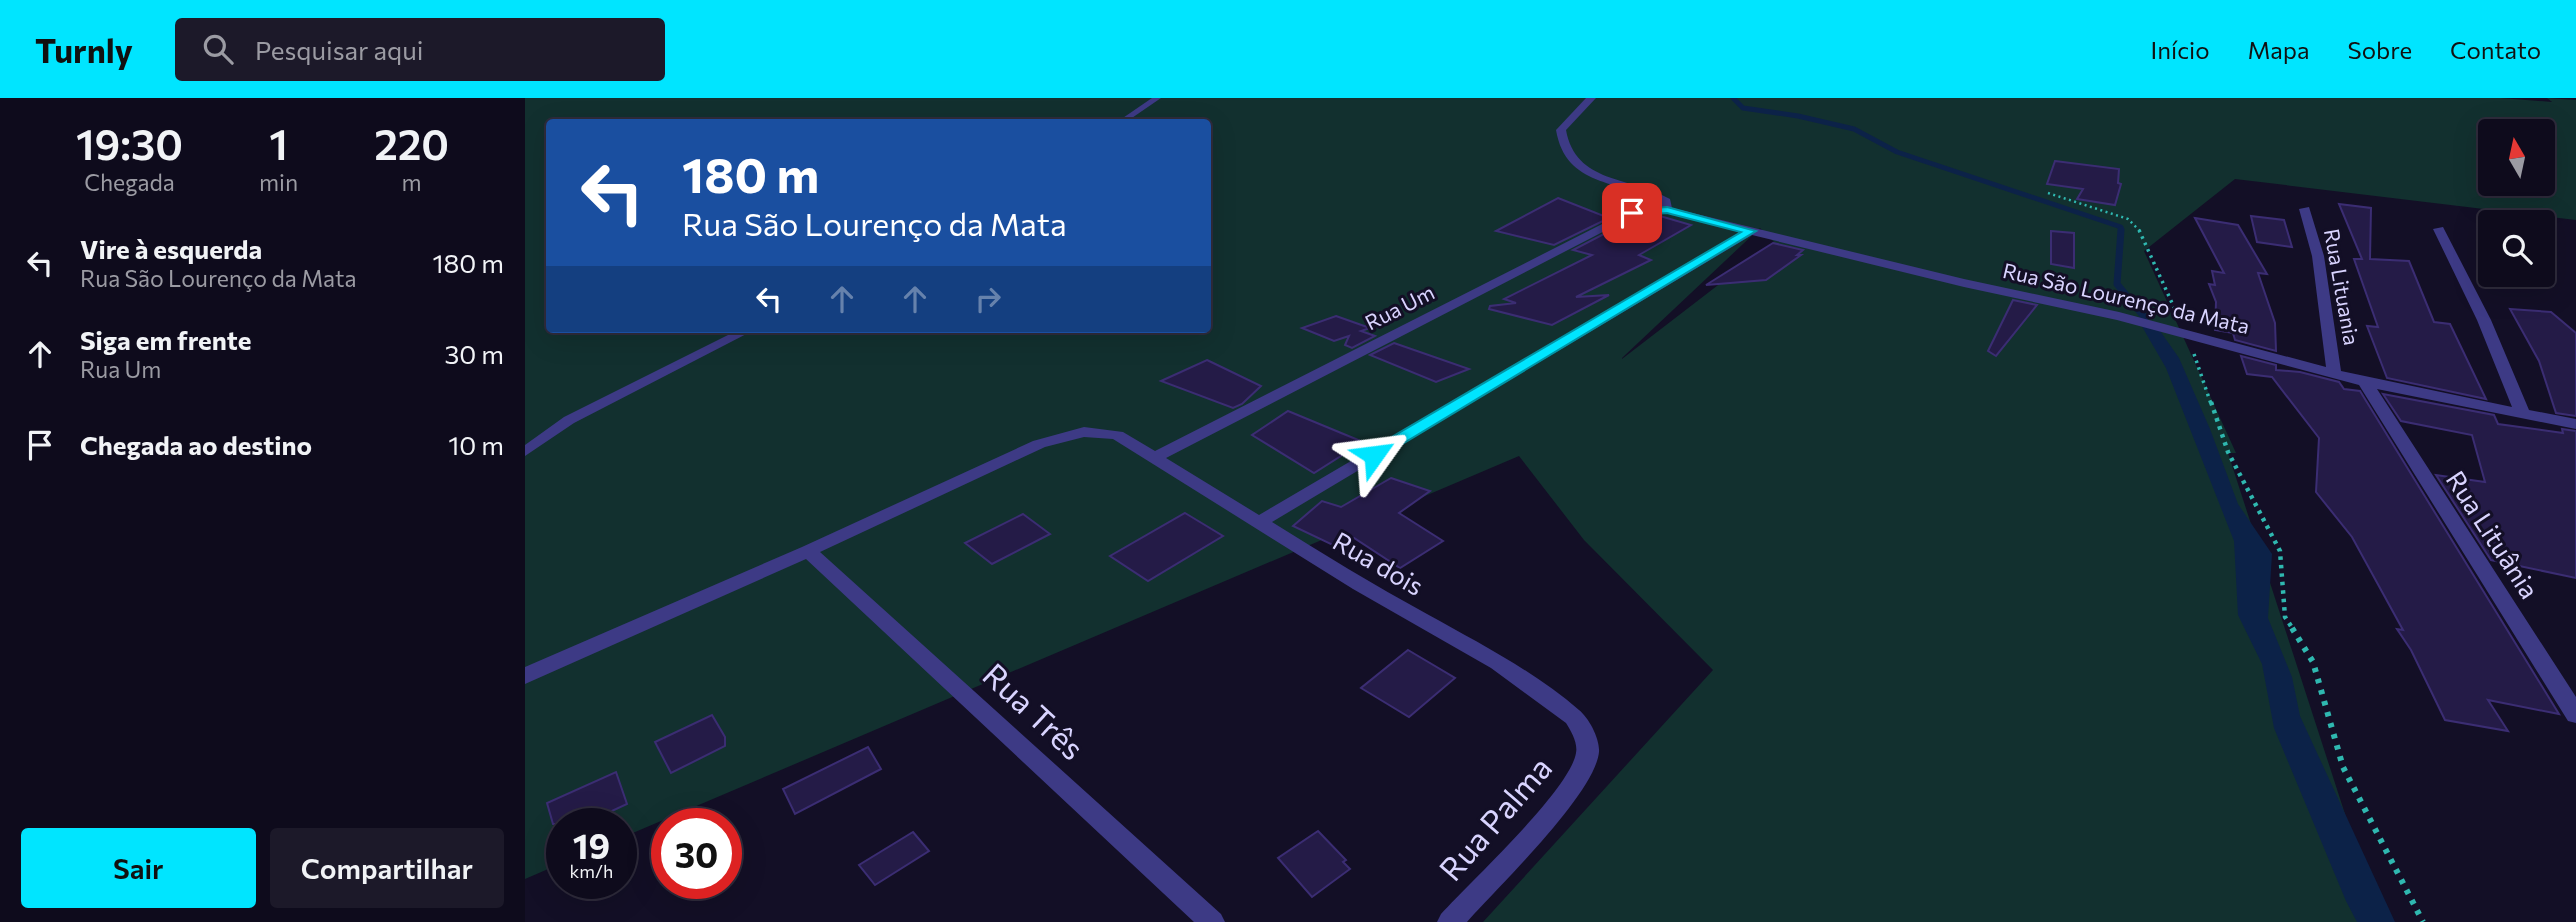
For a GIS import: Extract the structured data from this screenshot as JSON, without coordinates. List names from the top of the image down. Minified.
{"streets":{"street":["Rua Lituania","Rua São Lourenço da Mata","Rua Um","Rua Lituânia","Rua dois","Rua Três","Rua Palma"]},"crossings":[["Rua Lituania","Rua São Lourenço da Mata"],["Rua São Lourenço da Mata","Rua Um"],["Rua São Lourenço da Mata","Rua Lituânia"],["Rua Um","Rua dois"],["Rua dois","Rua Três"],["Rua dois","Rua Palma"]],"north":"top","page":{"header":"Turnly","search":"Pesquisar aqui","nav":["Início","Mapa","Sobre","Contato"],"eta":["19:30","Chegada","1","min","220","m"],"turn":["180 m","Rua São Lourenço da Mata"],"list":[{"name":"Vire à esquerda","note":"Rua São Lourenço da Mata","value":"180 m"},{"name":"Siga em frente","note":"Rua Um","value":"30 m"},{"name":"Chegada ao destino","value":"10 m"}],"speed":"19 km/h","limit":"30","buttons":["Sair","Compartilhar"]}}
